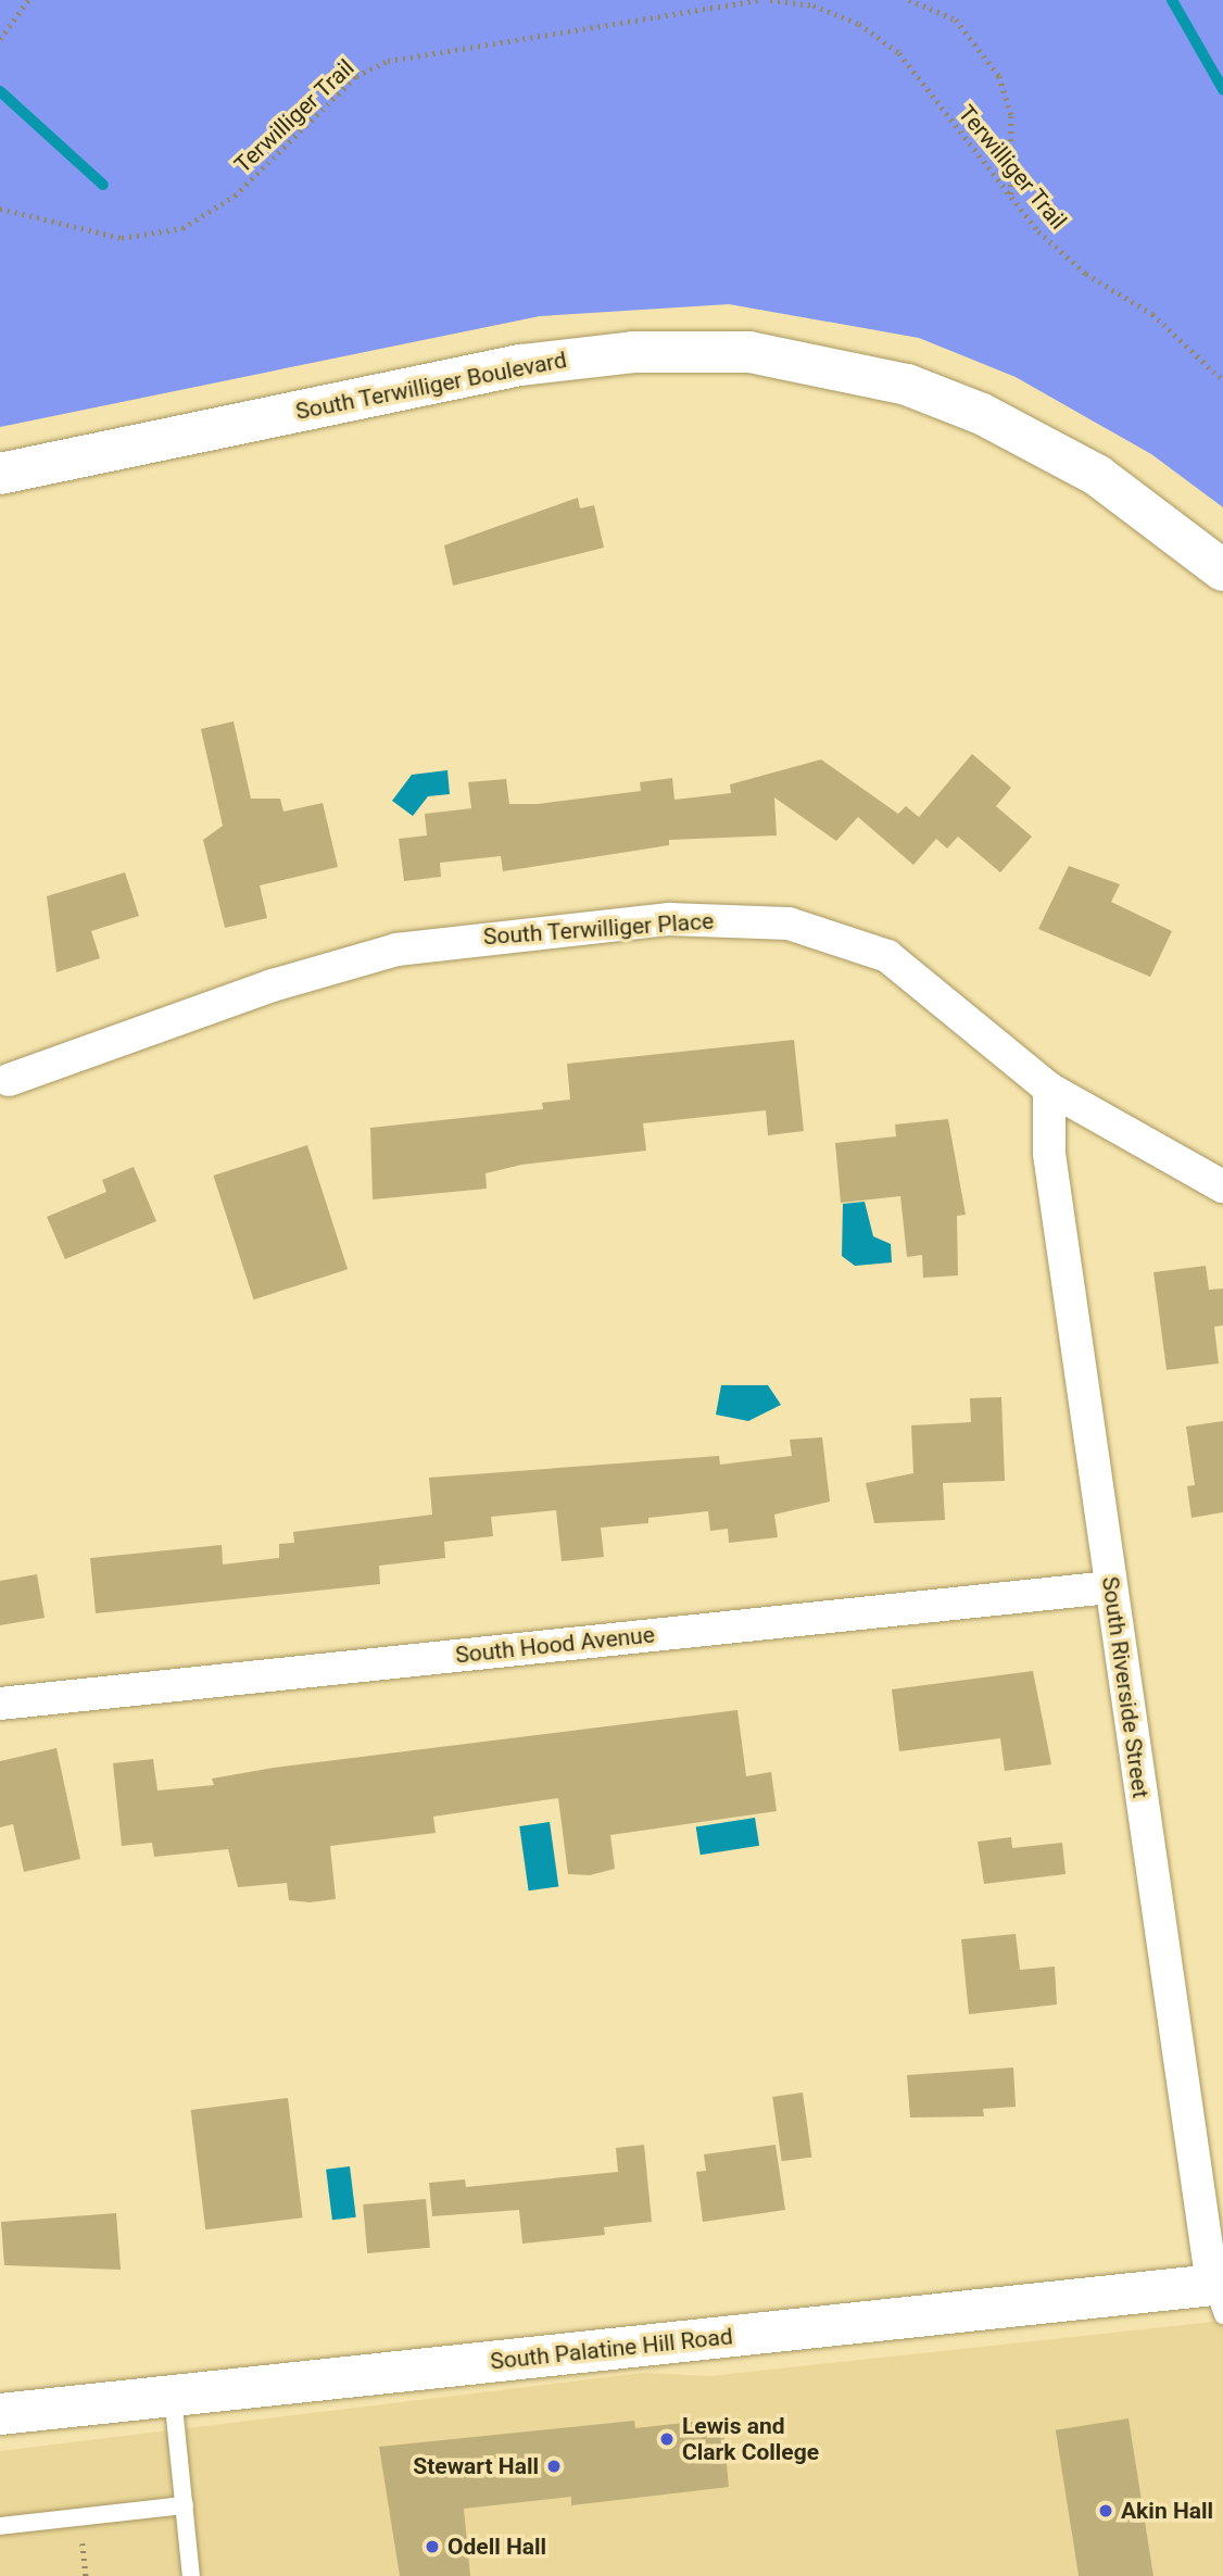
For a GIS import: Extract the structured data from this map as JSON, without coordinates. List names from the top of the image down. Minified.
{"streets":{"main road":["South Terwilliger Boulevard","South Palatine Hill Road"],"street":["South Terwilliger Place","South Hood Avenue","South Riverside Street"],"path":["Terwilliger Trail"]},"crossings":[["South Terwilliger Place","South Riverside Street"],["South Hood Avenue","South Riverside Street"],["South Riverside Street","South Palatine Hill Road"]],"places":["Lewis and Clark College","Stewart Hall","Akin Hall","Odell Hall"]}
